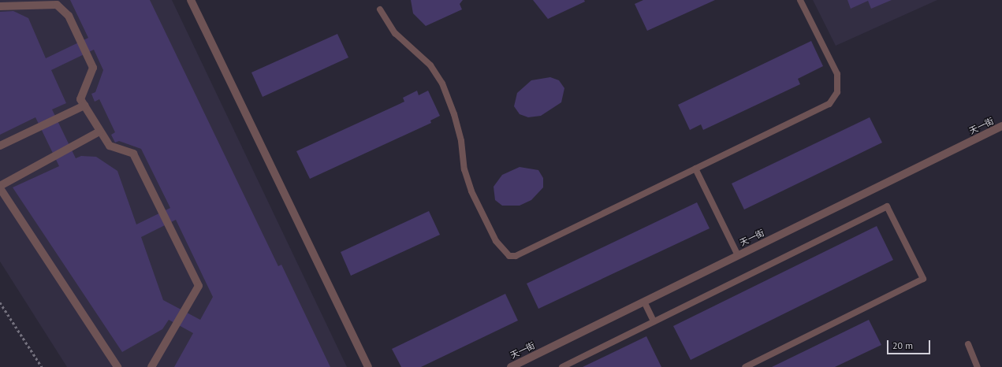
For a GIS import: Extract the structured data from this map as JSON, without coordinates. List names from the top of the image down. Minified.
{"streets":{"street":["天一街"]},"scale_bar":"20 m"}
